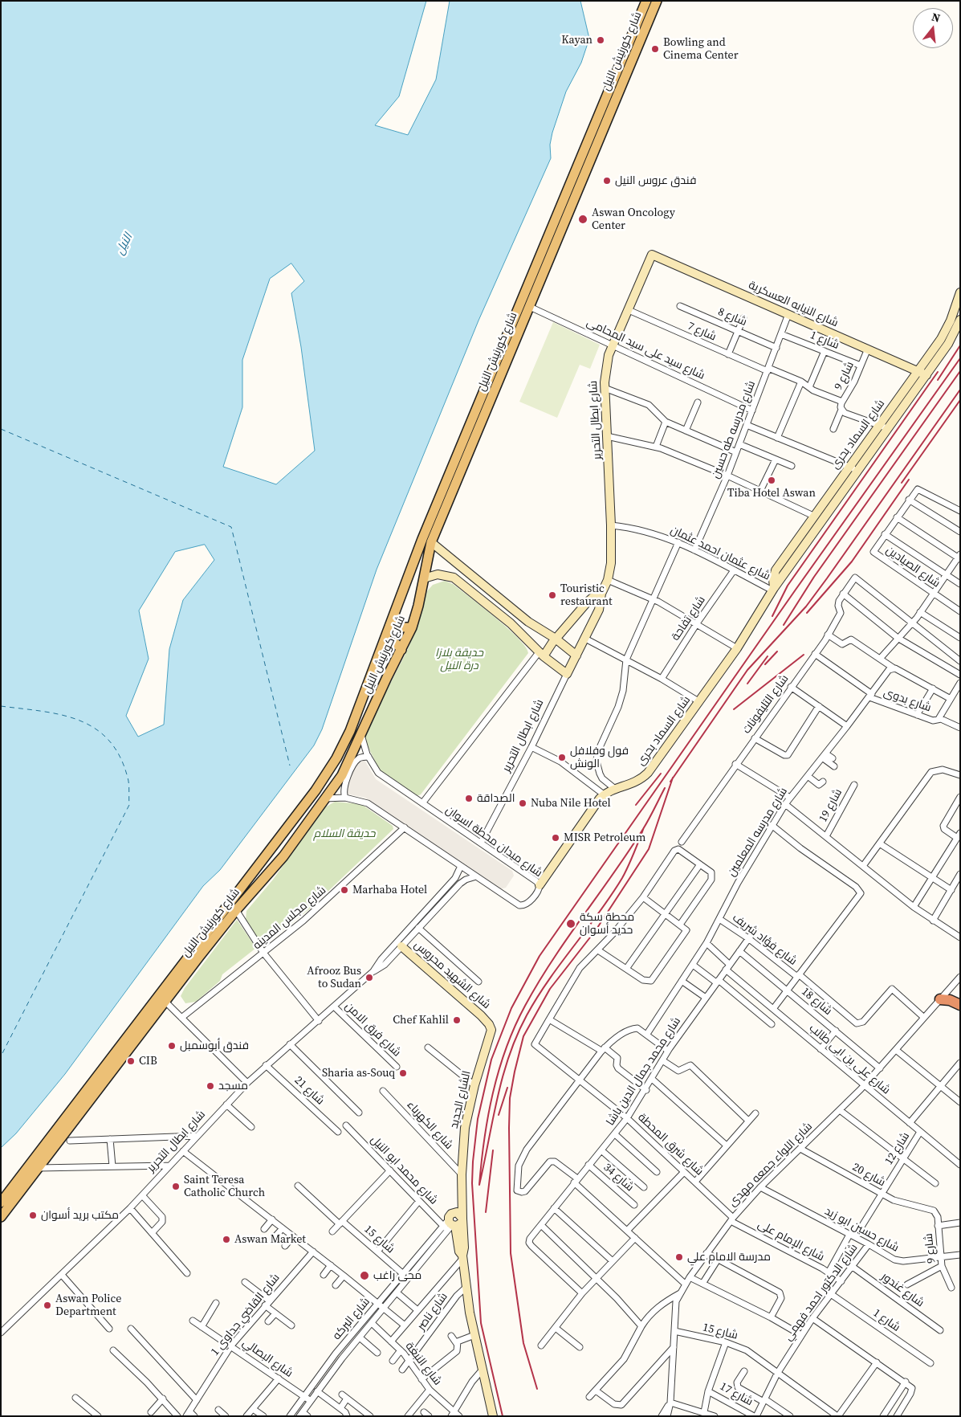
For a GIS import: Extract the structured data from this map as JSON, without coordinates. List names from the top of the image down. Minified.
{"streets":{"main road":["شارع كورنيش النيل"],"street":["شارع النيابه العسكرية","شارع 8","شارع 7","شارع 1","شارع سيد على سيد المحامى","شارع 9","شارع ابطال التحرير","شارع مدرسه طه حسين","شارع السماد بحرى","شارع عثمان احمد عثمان","شارع الصيادين","شارع تفاحة","شارع بدوى","شارع التليفونات","شارع 19","شارع مدرسه المعلمين","شارع ميدان محطة اسوان","شارع مجلس المدينه","شارع فؤاد شريف","شارع الشهيد محروس","شارع 18","شارع فرق الامن","شارع على بن ابى طالب","شارع محمد جمال الدين باشا","شارع 21","الشارع الجديد","شارع الكهرباء","شارع شرق المحطة","شارع 12","شارع اللواء جمعه مهدى","شارع محمد ابو النيل","شارع 20","شارع 34","شارع حسين ابو زيد","شارع 15","شارع الإمام على","شارع غندور","شارع الدكتور احمد فهمي","شارع ناصر","شارع القاضي جداوي 1","شارع البركه","شارع البصالي","شارع النبغة","شارع 17"]},"crossings":[["شارع كورنيش النيل","شارع سيد على سيد المحامى"],["شارع كورنيش النيل","شارع ميدان محطة اسوان"],["شارع النيابه العسكرية","شارع 9"],["شارع النيابه العسكرية","شارع ابطال التحرير"],["شارع النيابه العسكرية","شارع مدرسه طه حسين"],["شارع النيابه العسكرية","شارع السماد بحرى"],["شارع 8","شارع مدرسه طه حسين"],["شارع 7","شارع 9"],["شارع 7","شارع ابطال التحرير"],["شارع 7","شارع مدرسه طه حسين"],["شارع 1","شارع 9"],["شارع 1","شارع مدرسه طه حسين"],["شارع 1","شارع الدكتور احمد فهمي"],["شارع سيد على سيد المحامى","شارع ابطال التحرير"],["شارع سيد على سيد المحامى","شارع مدرسه طه حسين"],["شارع 9","شارع 20"],["شارع 9","شارع حسين ابو زيد"],["شارع ابطال التحرير","شارع عثمان احمد عثمان"],["شارع ابطال التحرير","شارع ميدان محطة اسوان"],["شارع ابطال التحرير","شارع الشهيد محروس"],["شارع ابطال التحرير","شارع فرق الامن"],["شارع ابطال التحرير","شارع 21"],["شارع مدرسه طه حسين","شارع عثمان احمد عثمان"],["شارع السماد بحرى","شارع عثمان احمد عثمان"],["شارع السماد بحرى","شارع ميدان محطة اسوان"],["شارع عثمان احمد عثمان","شارع تفاحة"],["شارع بدوى","شارع التليفونات"],["شارع بدوى","شارع مدرسه المعلمين"],["شارع مدرسه المعلمين","شارع فؤاد شريف"],["شارع مدرسه المعلمين","شارع على بن ابى طالب"],["شارع ميدان محطة اسوان","شارع مجلس المدينه"],["شارع فؤاد شريف","شارع محمد جمال الدين باشا"],["شارع فؤاد شريف","شارع اللواء جمعه مهدى"],["شارع الشهيد محروس","الشارع الجديد"],["شارع 18","شارع محمد جمال الدين باشا"],["شارع 18","شارع اللواء جمعه مهدى"],["شارع على بن ابى طالب","شارع محمد جمال الدين باشا"],["شارع على بن ابى طالب","شارع 12"],["شارع على بن ابى طالب","شارع اللواء جمعه مهدى"],["شارع محمد جمال الدين باشا","شارع شرق المحطة"],["شارع محمد جمال الدين باشا","شارع 34"],["الشارع الجديد","شارع الكهرباء"],["الشارع الجديد","شارع محمد ابو النيل"],["الشارع الجديد","شارع ناصر"],["الشارع الجديد","شارع البركه"],["شارع شرق المحطة","شارع اللواء جمعه مهدى"],["شارع شرق المحطة","شارع الإمام على"],["شارع 12","شارع 20"],["شارع 12","شارع حسين ابو زيد"],["شارع 12","شارع الإمام على"],["شارع اللواء جمعه مهدى","شارع 20"],["شارع اللواء جمعه مهدى","شارع حسين ابو زيد"],["شارع اللواء جمعه مهدى","شارع 15"],["شارع اللواء جمعه مهدى","شارع الإمام على"],["شارع محمد ابو النيل","شارع البركه"],["شارع حسين ابو زيد","شارع الدكتور احمد فهمي"],["شارع 15","شارع الدكتور احمد فهمي"],["شارع 15","شارع البركه"],["شارع الإمام على","شارع الدكتور احمد فهمي"],["شارع غندور","شارع الدكتور احمد فهمي"],["شارع الدكتور احمد فهمي","شارع 17"],["شارع ناصر","شارع النبغة"],["شارع القاضي جداوي 1","شارع البصالي"],["شارع البركه","شارع البصالي"],["شارع البركه","شارع النبغة"]],"water":["النيل"],"parks":["حديقة بلازا درة النيل","حديقة السلام"],"places":["Kayan","Bowling and Cinema Center","فندق عروس النيل","Aswan Oncology Center","Tiba Hotel Aswan","Touristic restaurant","فول وفلافل الونش","الصداقة","Nuba Nile Hotel","MISR Petroleum","Marhaba Hotel","محطة سكة حديد أسوان","Afrooz Bus to Sudan","Chef Kahlil","فندق أبوسمبل","CIB","Sharia as-Souq","مسجد","Saint Teresa Catholic Church","مكتب بريد أسوان","Aswan Market","مدرسة الامام علي","محى راغب","Aswan Police Department"],"north":"top"}
